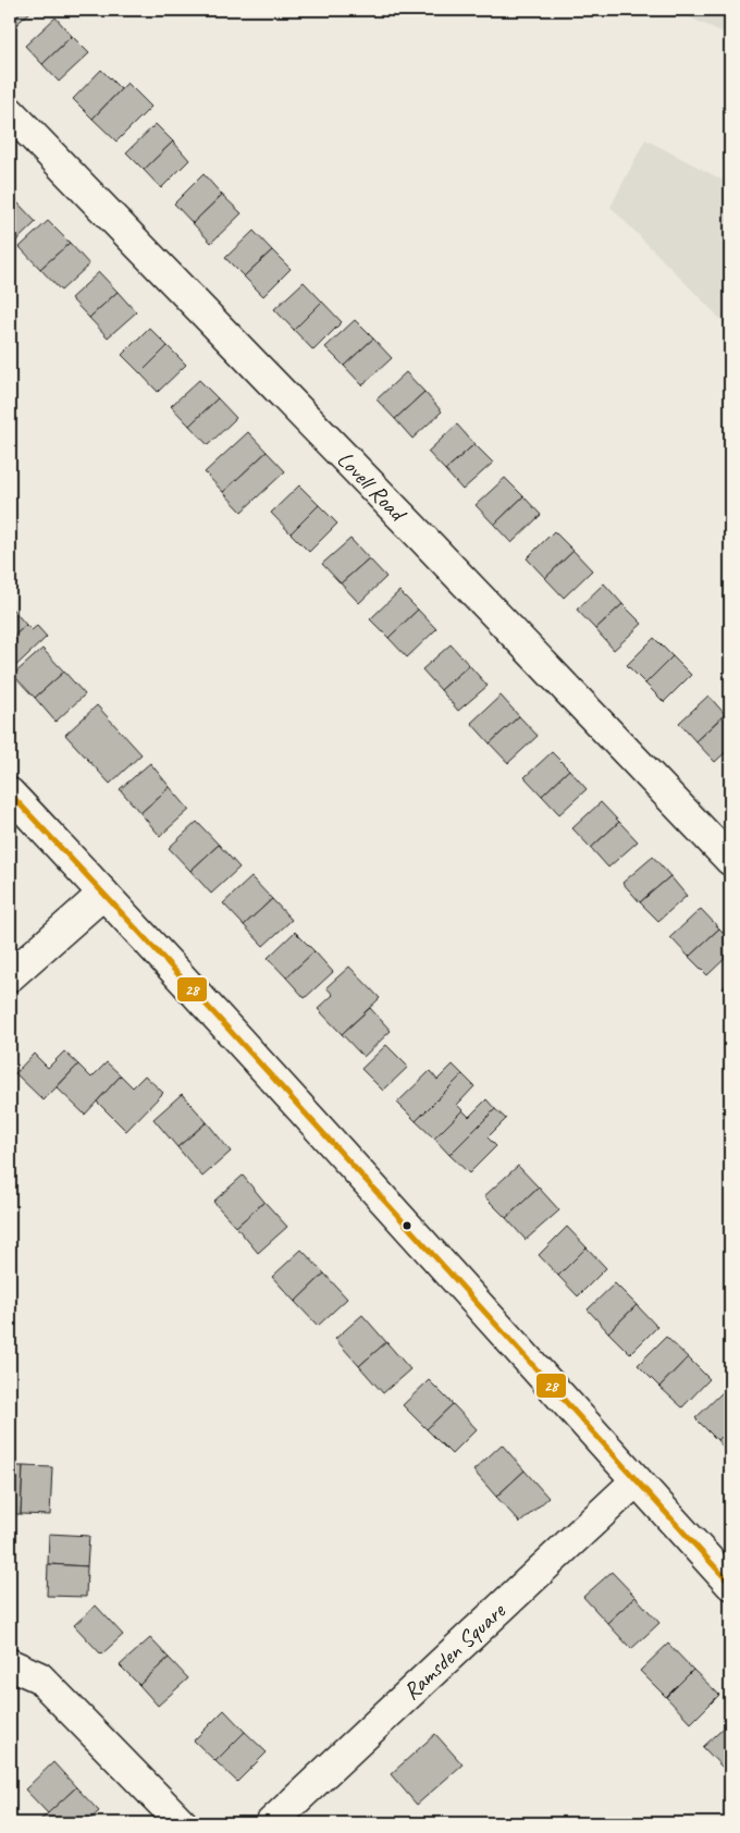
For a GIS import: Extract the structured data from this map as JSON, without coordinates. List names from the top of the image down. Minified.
{"streets":{"street":["Lovell Road","Ramsden Square"]},"lines":["transit line 28"]}
